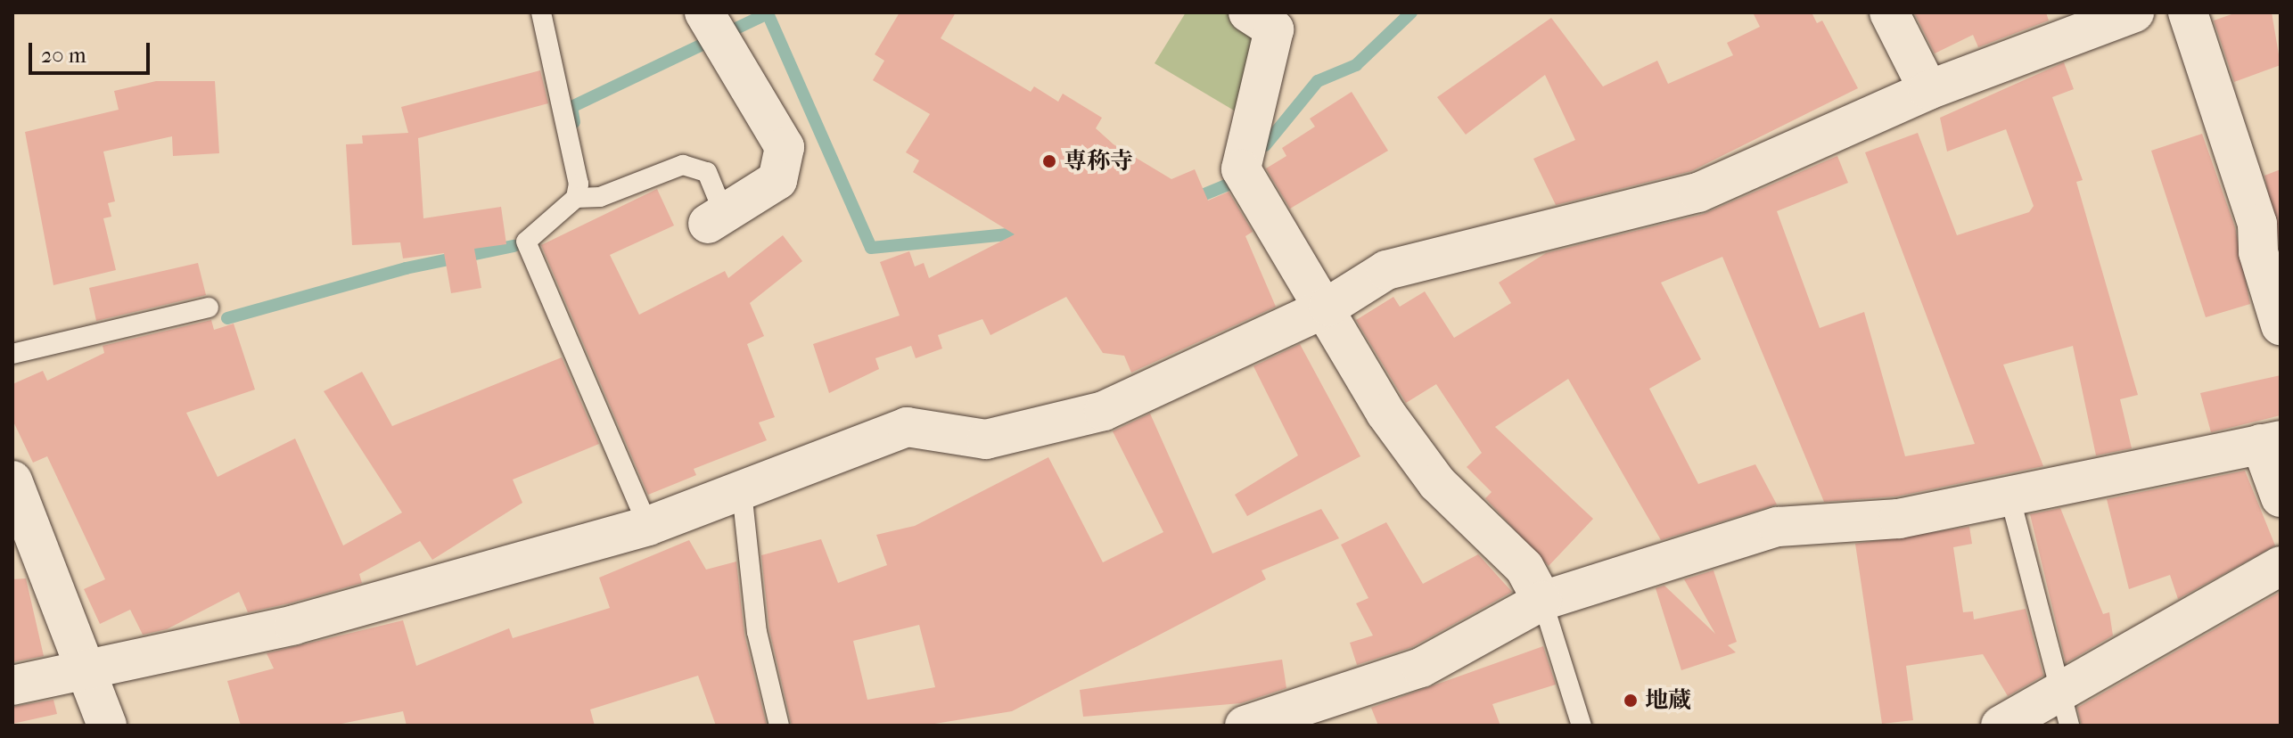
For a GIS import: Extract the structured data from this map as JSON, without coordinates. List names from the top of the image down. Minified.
{"places":["専称寺","地蔵"],"scale_bar":"20 m"}
